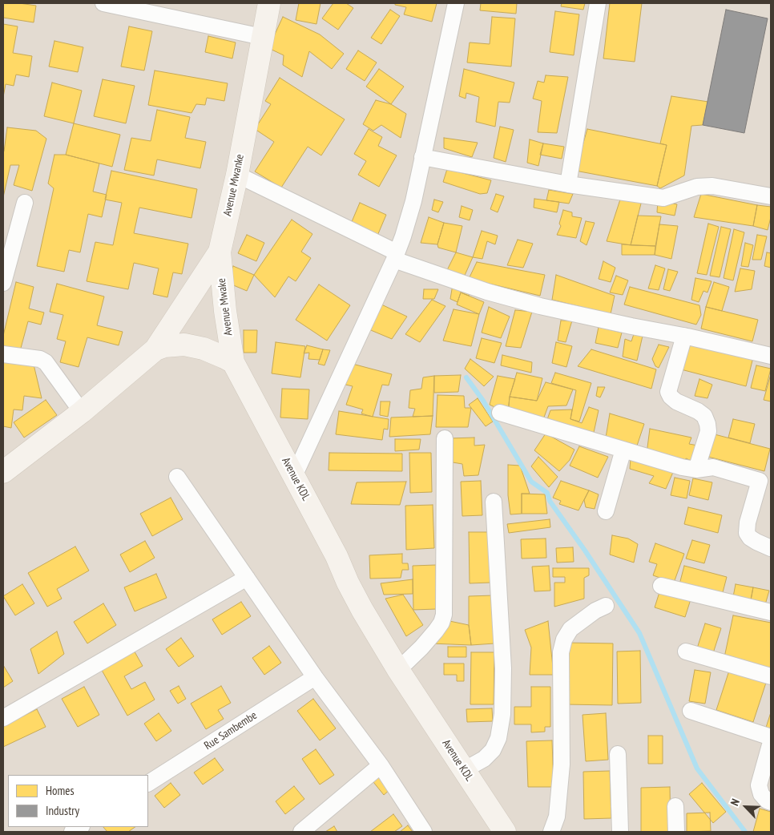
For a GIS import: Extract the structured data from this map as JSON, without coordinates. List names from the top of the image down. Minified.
{"streets":{"street":["Avenue Mwanke","Avenue Mwake","Avenue KDL","Rue Sambembe"]},"crossings":[["Avenue Mwanke","Avenue Mwake"],["Avenue Mwake","Avenue KDL"]],"legend":["Homes","Industry"],"north":"top left"}
